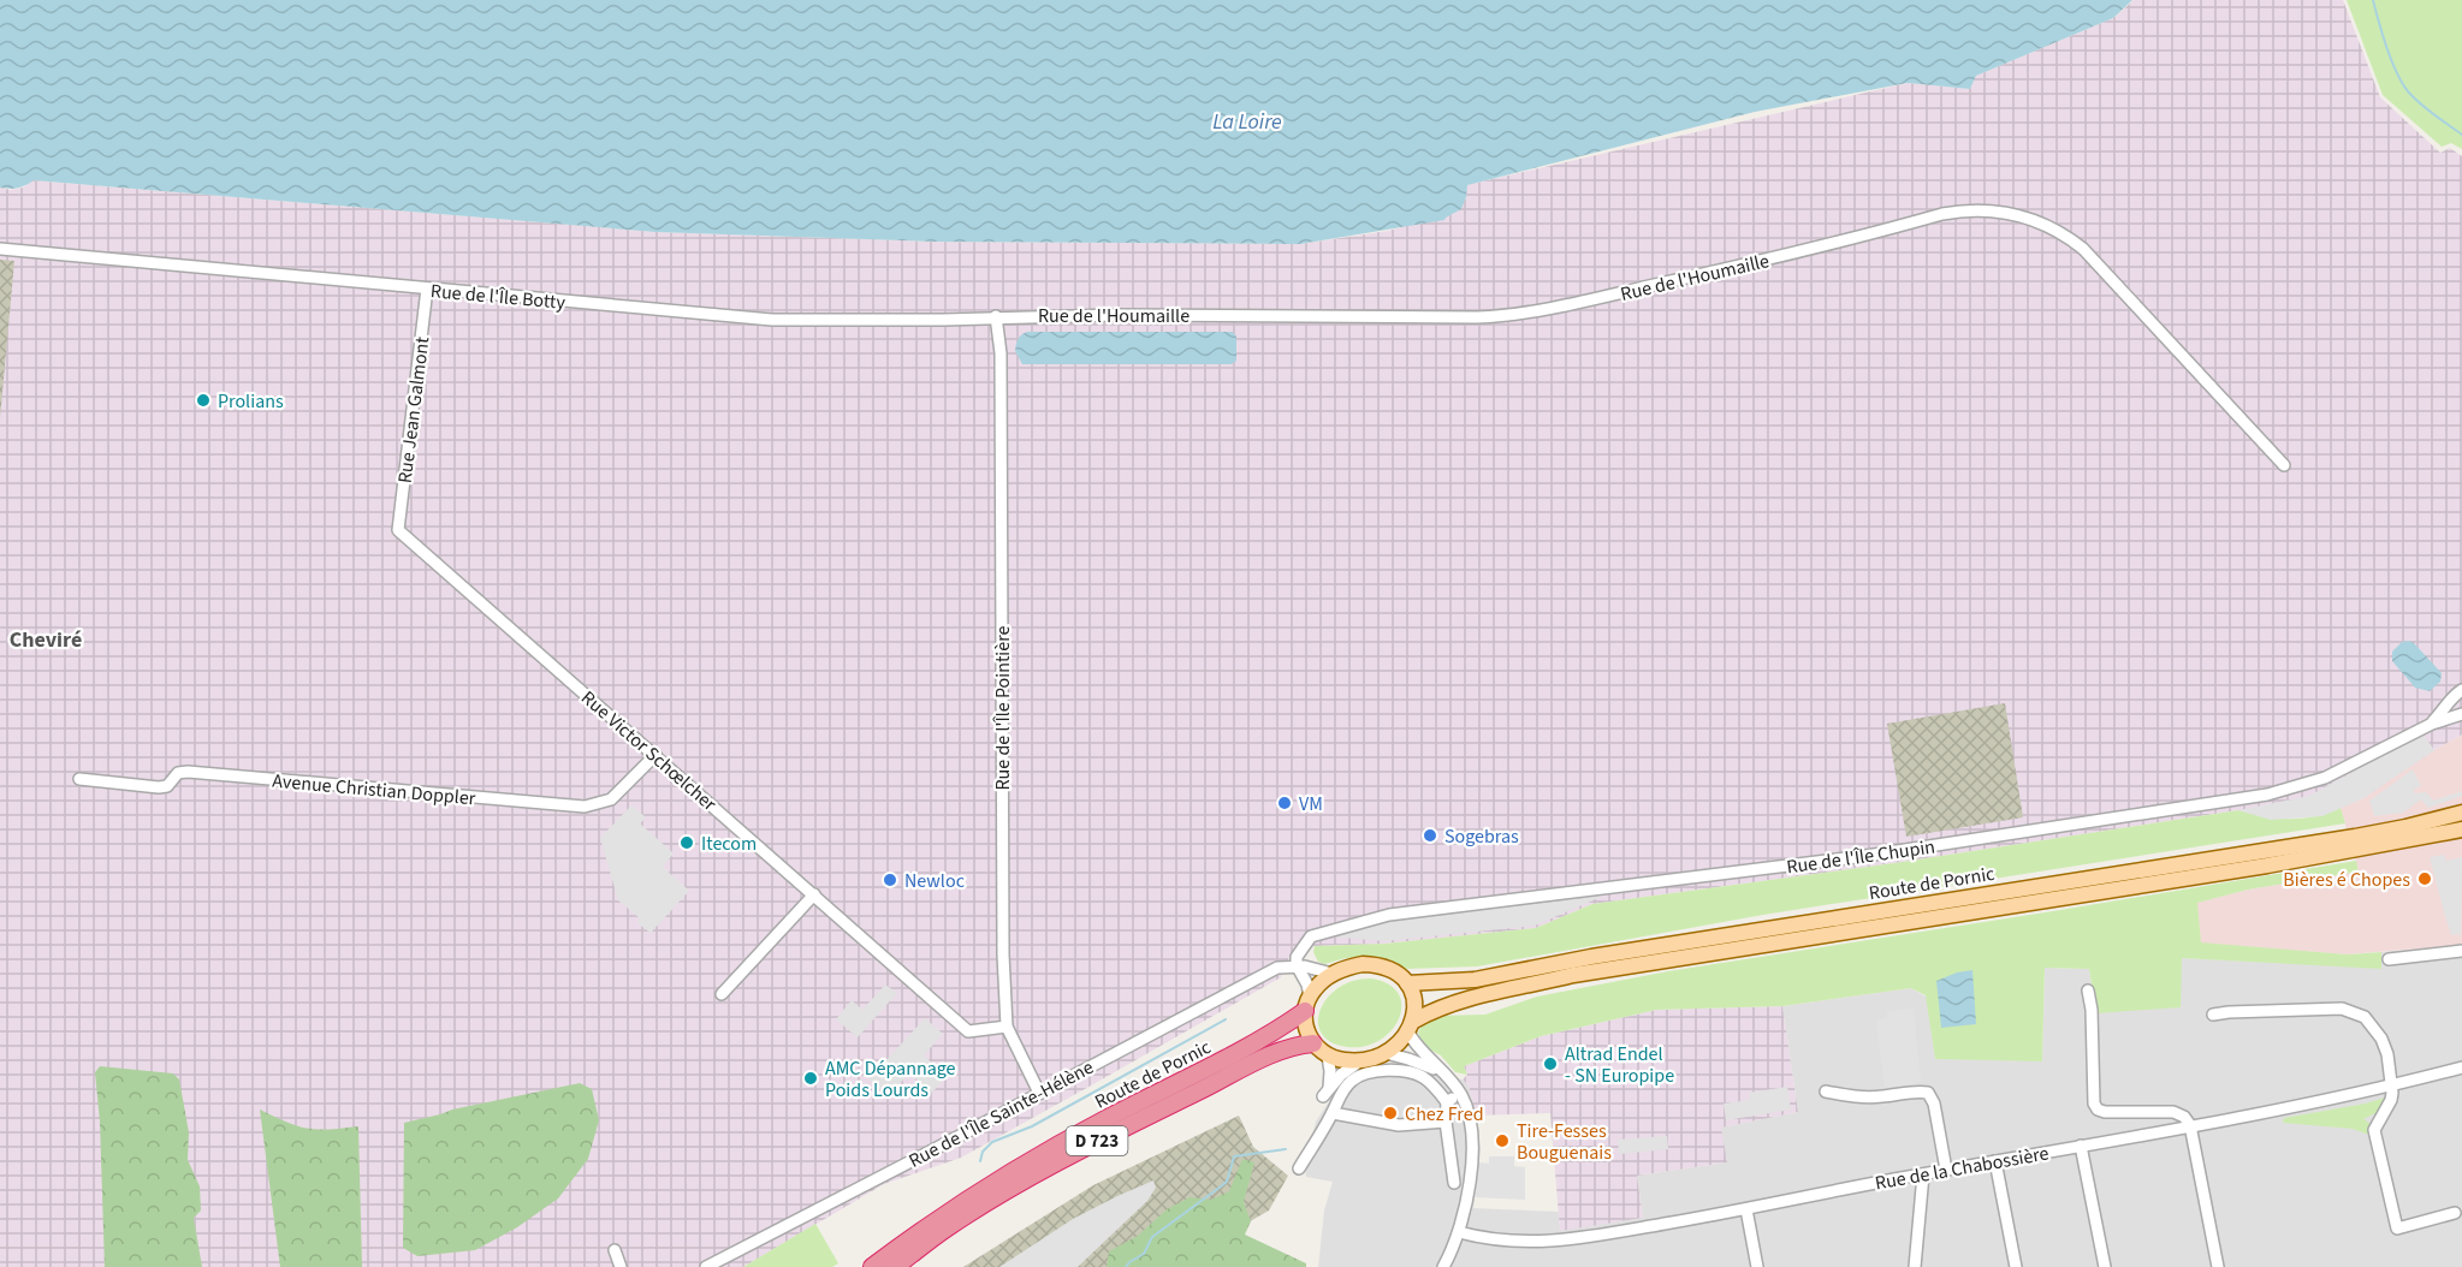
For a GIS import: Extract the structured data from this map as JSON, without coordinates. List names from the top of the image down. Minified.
{"streets":{"highway":["Route de Pornic","D 723"],"street":["Rue de l'Houmaille","Rue de l'Île Botty","Rue Jean Galmont","Rue de l'Île Pointière","Rue Victor Schœlcher","Avenue Christian Doppler","Rue de l'Île Chupin","Rue de l'Île Sainte-Hélène","Rue de la Chabossière"]},"crossings":[["Rue de l'Houmaille","Rue de l'Île Botty"],["Rue de l'Houmaille","Rue de l'Île Pointière"],["Rue de l'Île Botty","Rue Jean Galmont"],["Rue de l'Île Botty","Rue de l'Île Pointière"],["Rue Jean Galmont","Rue Victor Schœlcher"],["Rue de l'Île Pointière","Rue Victor Schœlcher"],["Rue de l'Île Pointière","Rue de l'Île Sainte-Hélène"],["Rue Victor Schœlcher","Avenue Christian Doppler"],["Rue de l'Île Chupin","Rue de l'Île Sainte-Hélène"]],"districts":["Cheviré"],"water":["La Loire"],"places":["Prolians","VM","Sogebras","Itecom","Bières é Chopes","Newloc","Altrad Endel - SN Europipe","AMC Dépannage Poids Lourds","Chez Fred","Tire-Fesses Bouguenais"]}
